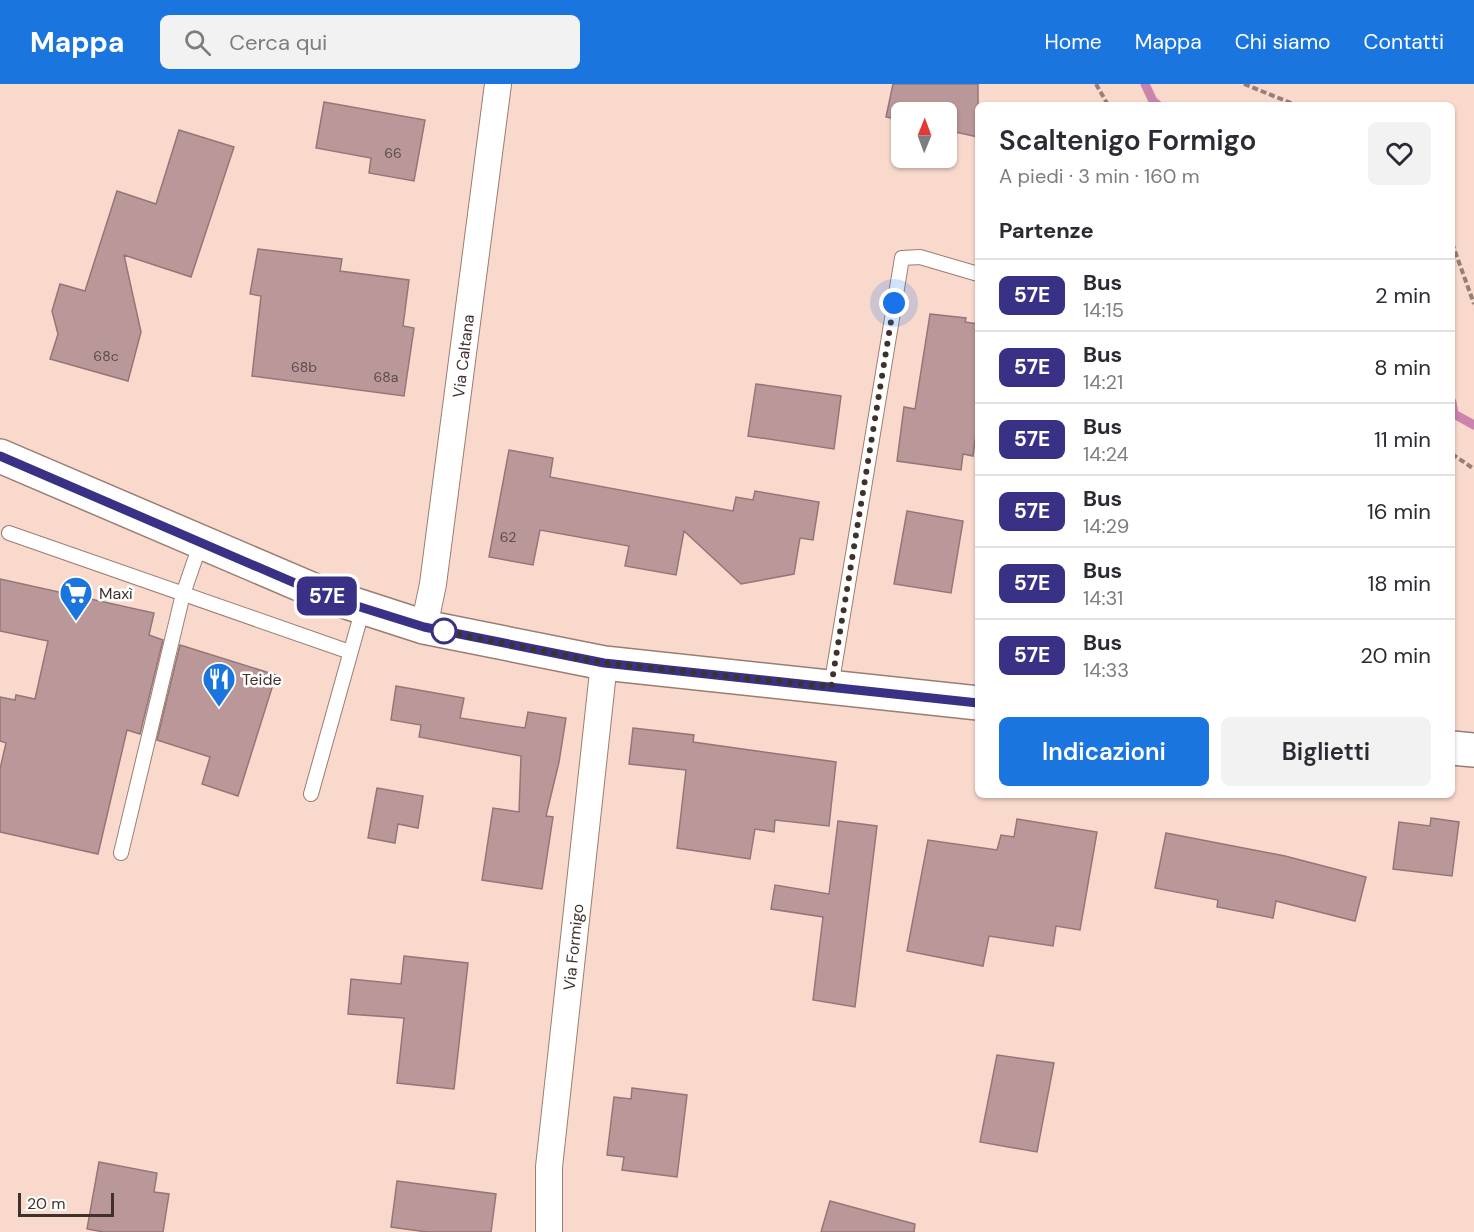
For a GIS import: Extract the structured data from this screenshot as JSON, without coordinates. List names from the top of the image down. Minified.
{"streets":{"street":["Via Caltana","Via Formigo"]},"places":{"supermarket":["Maxì"],"restaurant":["Teide"]},"lines":["bus line 57E"],"house_numbers":["66","68c","68b","68a","62"],"scale_bar":"20 m","north":"top","page":{"header":"Mappa","search":"Cerca qui","nav":["Home","Mappa","Chi siamo","Contatti"],"on_map":"57E","heading":[["Scaltenigo Formigo","A piedi · 3 min · 160 m"],"Partenze"],"list":[{"mark":"57E","name":"Bus","note":"14:15","value":"2 min"},{"mark":"57E","name":"Bus","note":"14:21","value":"8 min"},{"mark":"57E","name":"Bus","note":"14:24","value":"11 min"},{"mark":"57E","name":"Bus","note":"14:29","value":"16 min"},{"mark":"57E","name":"Bus","note":"14:31","value":"18 min"},{"mark":"57E","name":"Bus","note":"14:33","value":"20 min"}],"buttons":["Indicazioni","Biglietti"],"scale":"20 m"}}
